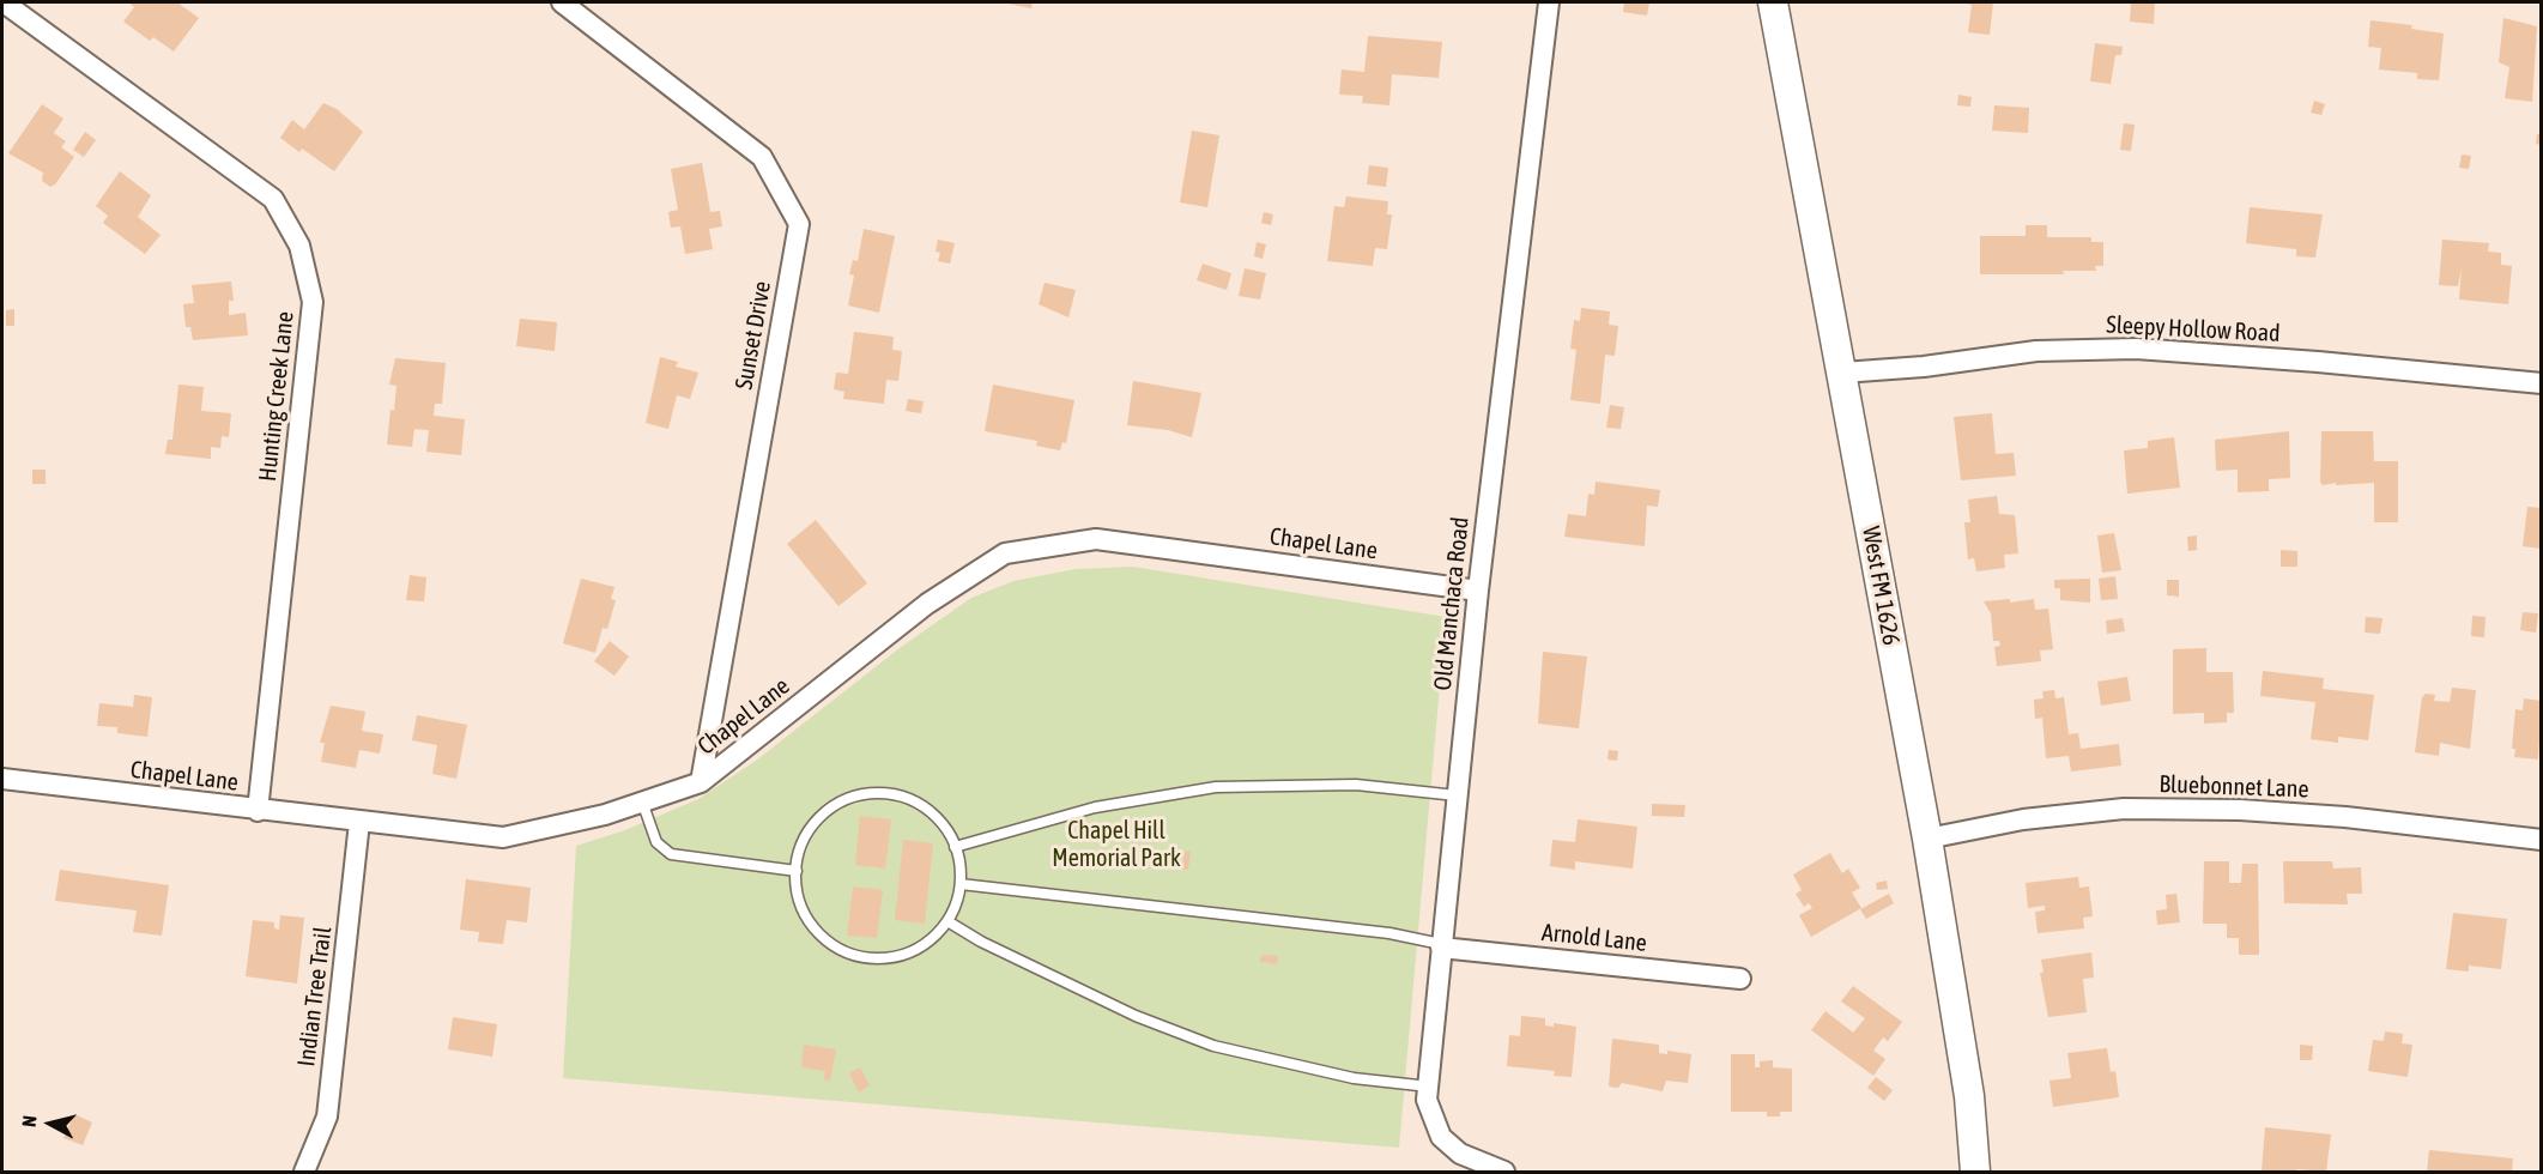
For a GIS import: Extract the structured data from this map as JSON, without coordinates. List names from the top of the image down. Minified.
{"streets":{"main road":["West FM 1626"],"street":["Sleepy Hollow Road","Sunset Drive","Hunting Creek Lane","Chapel Lane","Old Manchaca Road","Bluebonnet Lane","Arnold Lane","Indian Tree Trail"]},"crossings":[["Sleepy Hollow Road","West FM 1626"],["Sunset Drive","Chapel Lane"],["Hunting Creek Lane","Chapel Lane"],["Chapel Lane","Old Manchaca Road"],["Chapel Lane","Indian Tree Trail"],["West FM 1626","Bluebonnet Lane"],["Old Manchaca Road","Arnold Lane"]],"parks":["Chapel Hill Memorial Park"],"north":"left"}
